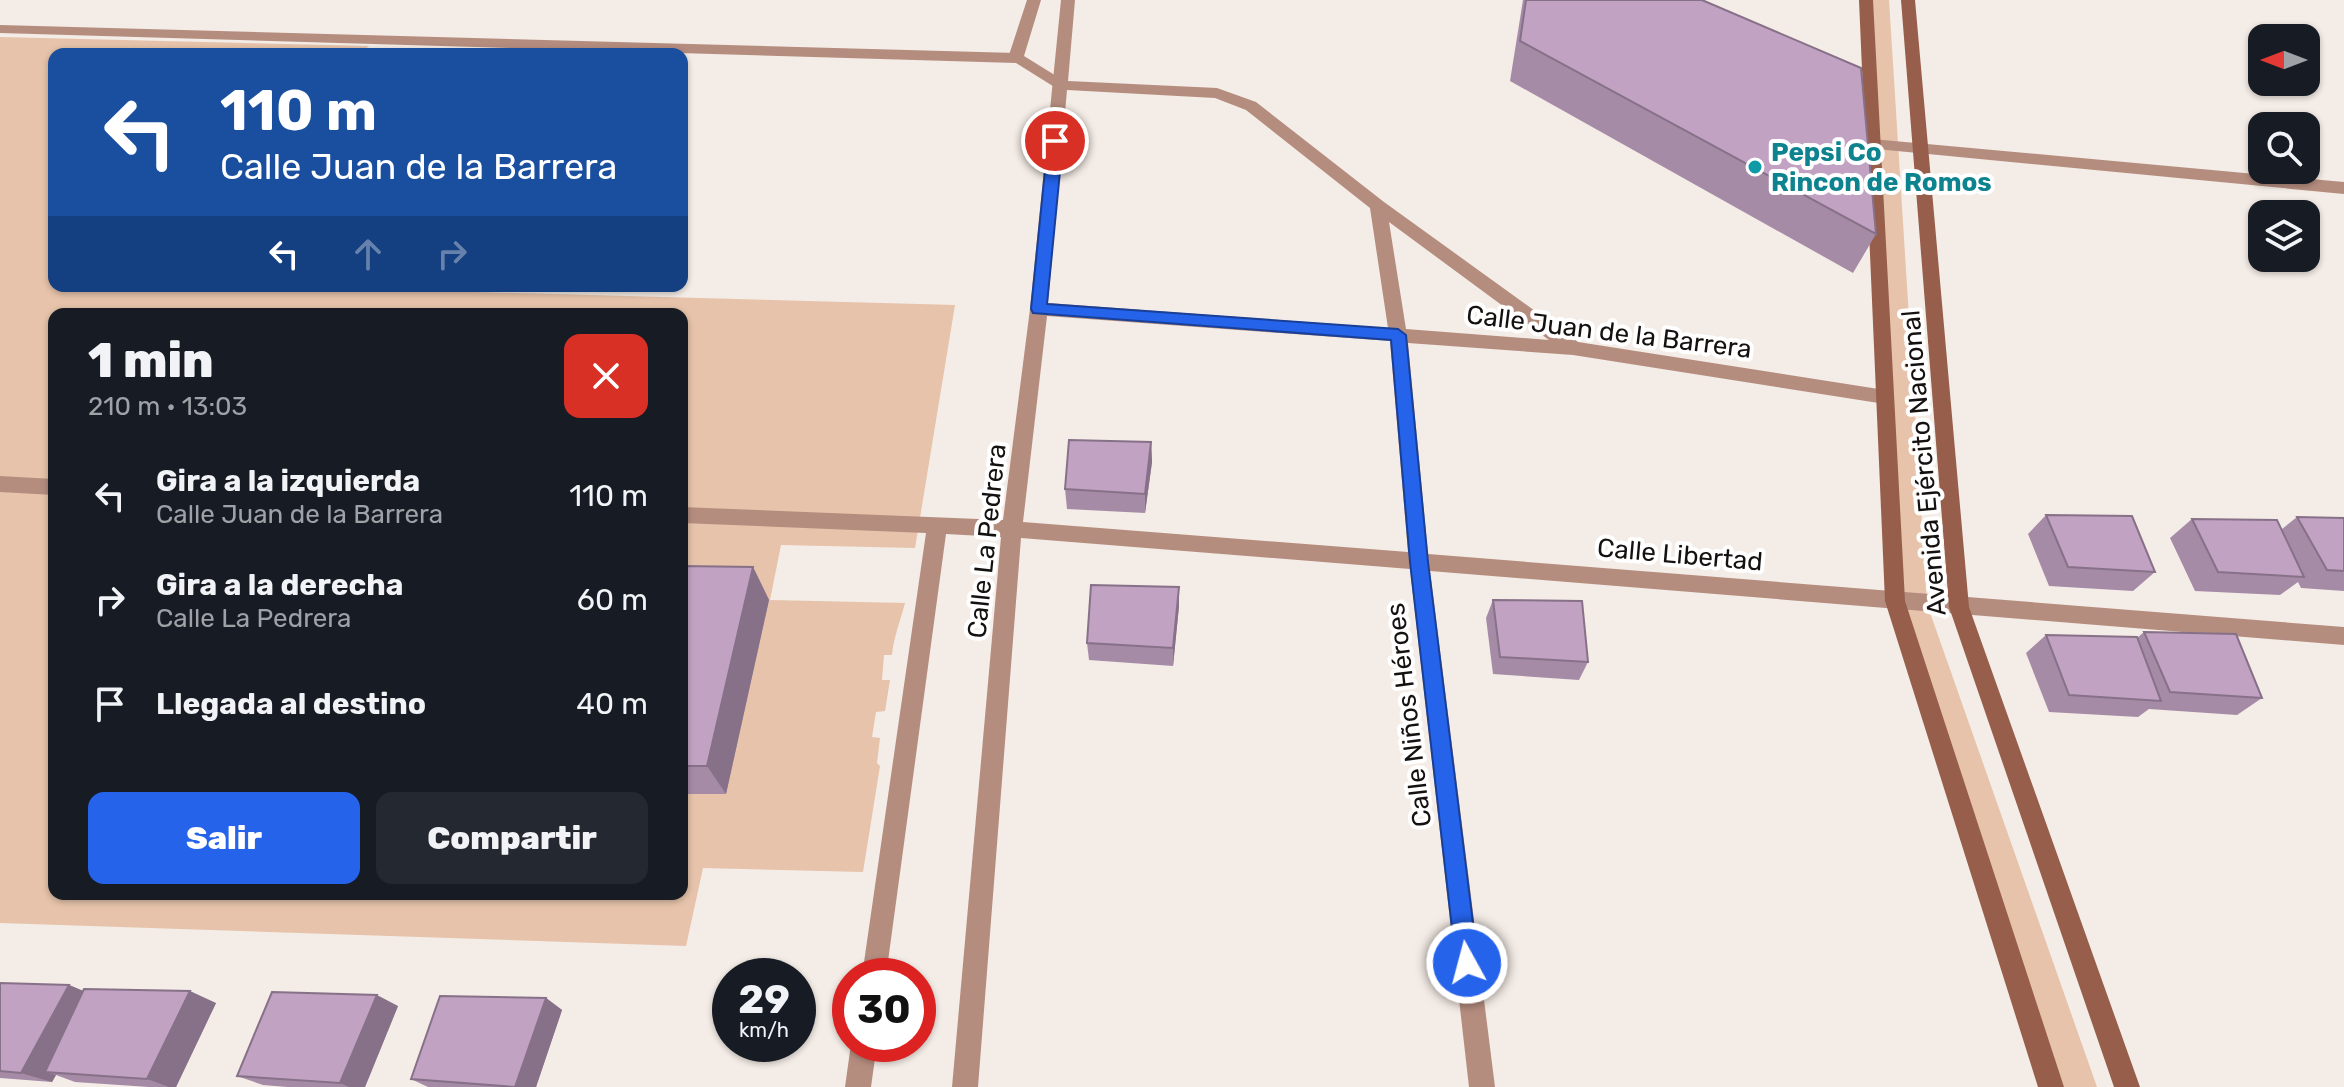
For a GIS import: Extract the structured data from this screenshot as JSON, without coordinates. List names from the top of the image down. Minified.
{"streets":{"main road":["Avenida Ejército Nacional"],"street":["Calle Juan de la Barrera","Calle La Pedrera","Calle Libertad","Calle Niños Héroes"]},"crossings":[["Calle Juan de la Barrera","Avenida Ejército Nacional"],["Calle Juan de la Barrera","Calle La Pedrera"],["Calle Juan de la Barrera","Calle Niños Héroes"],["Avenida Ejército Nacional","Calle Libertad"],["Calle La Pedrera","Calle Libertad"],["Calle Libertad","Calle Niños Héroes"]],"places":["Pepsi Co Rincon de Romos"],"north":"left","page":{"turn":["110 m","Calle Juan de la Barrera"],"heading":["1 min","210 m · 13:03"],"list":[{"name":"Gira a la izquierda","note":"Calle Juan de la Barrera","value":"110 m"},{"name":"Gira a la derecha","note":"Calle La Pedrera","value":"60 m"},{"name":"Llegada al destino","value":"40 m"}],"buttons":["Salir","Compartir"],"speed":"29 km/h","limit":"30"}}
